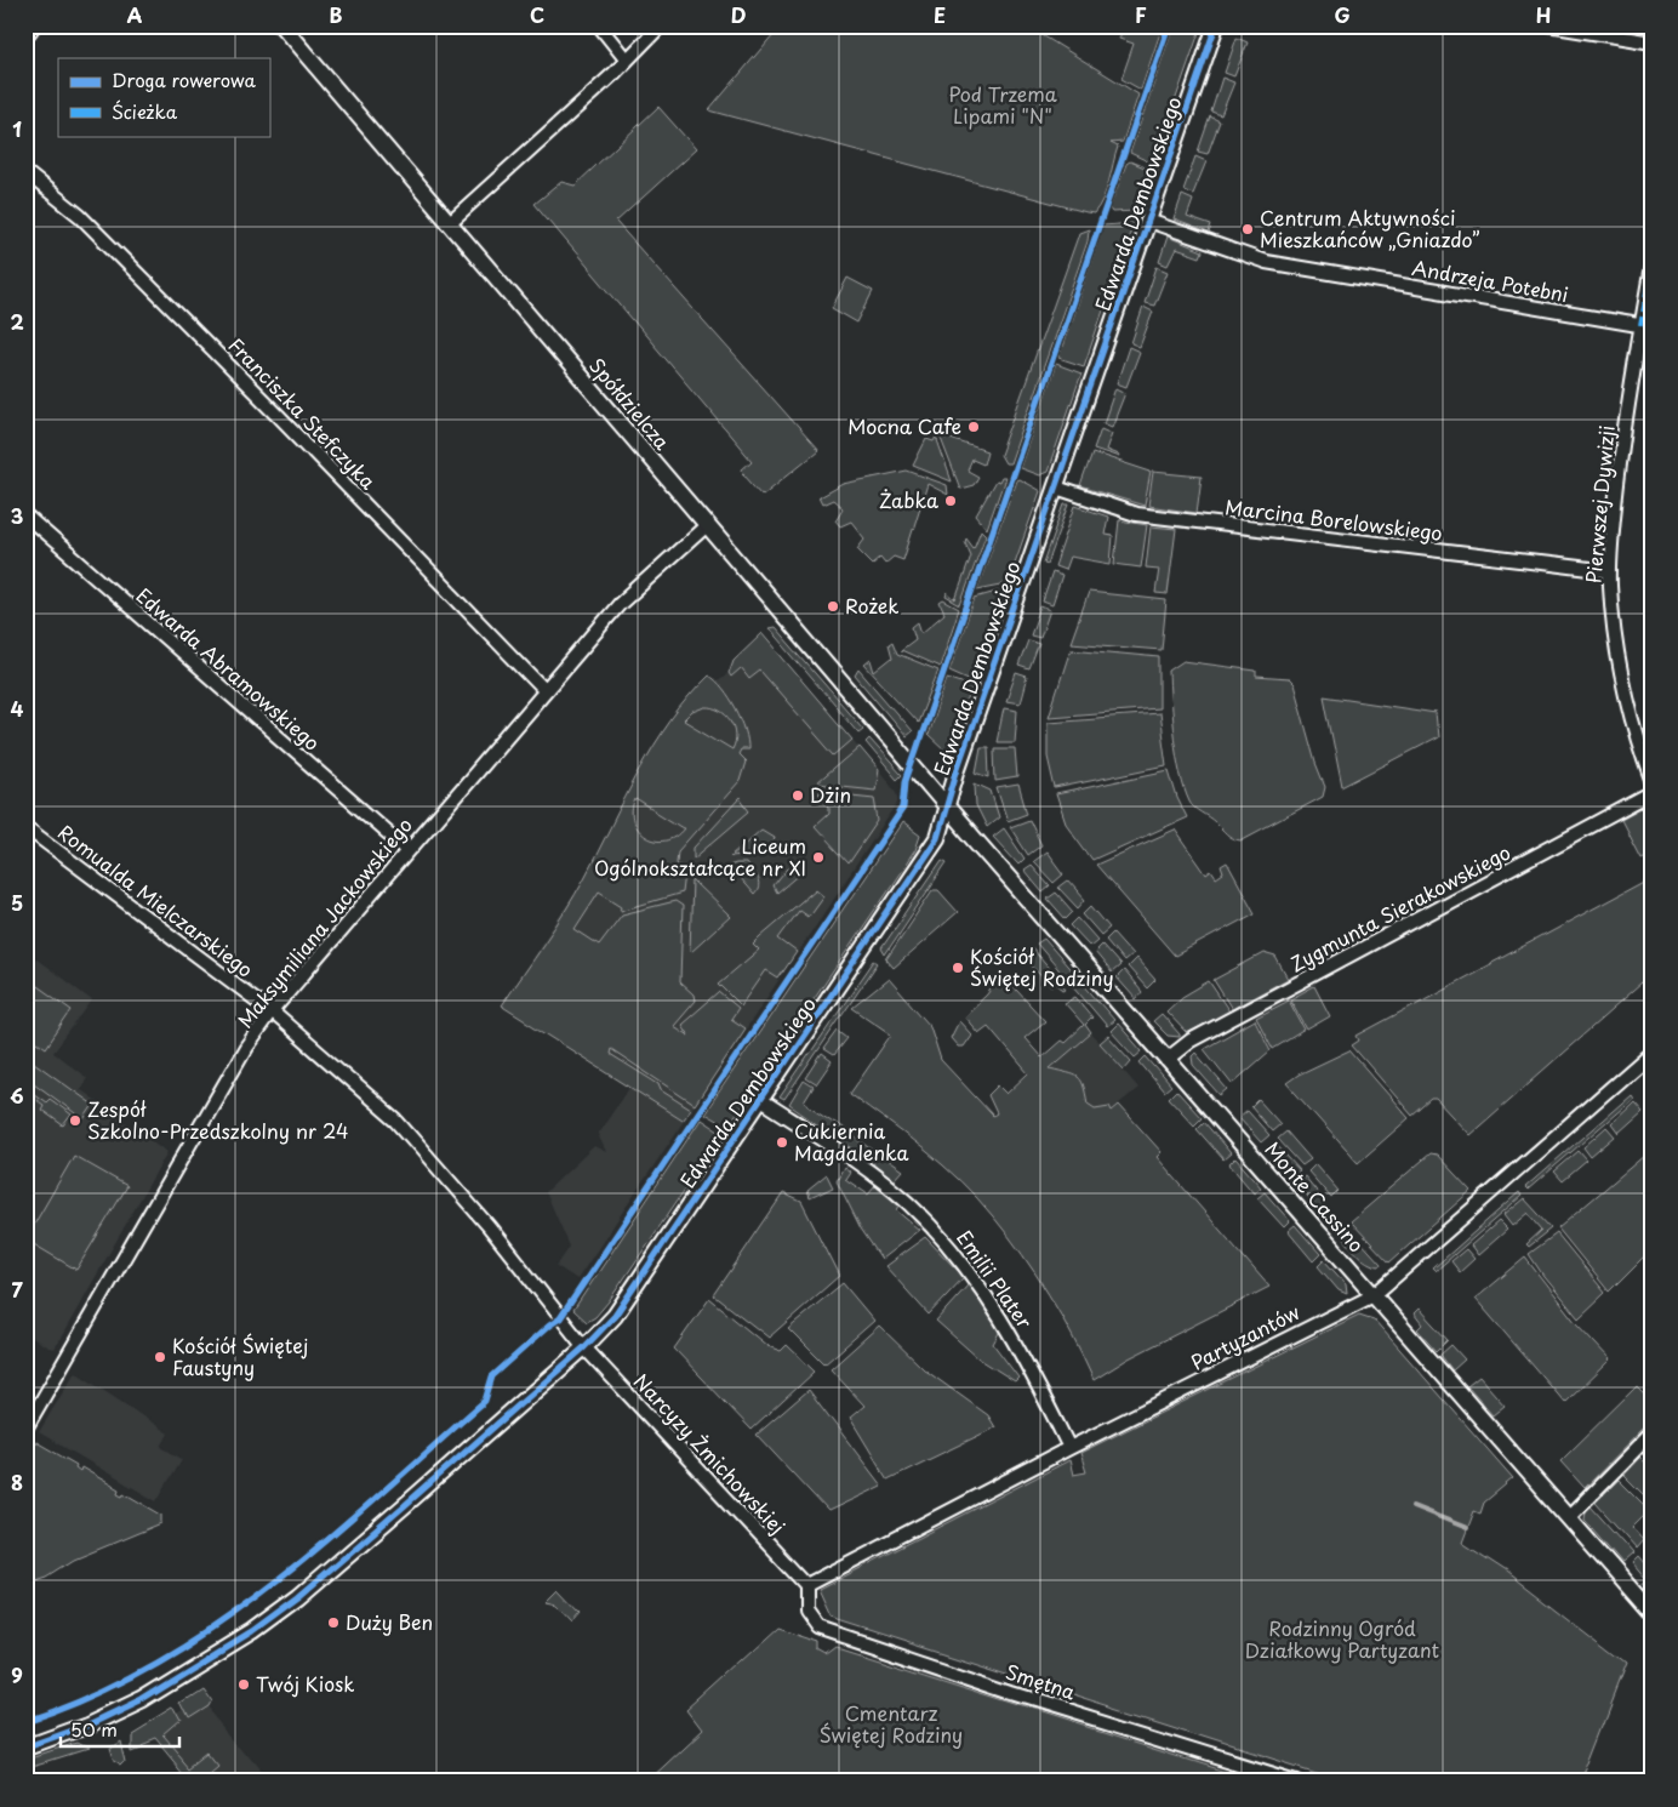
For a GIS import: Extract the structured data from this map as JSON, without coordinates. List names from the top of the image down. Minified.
{"streets":{"street":["Edwarda Dembowskiego","Andrzeja Potebni","Spółdzielcza","Franciszka Stefczyka","Pierwszej Dywizji","Marcina Borelowskiego","Edwarda Abramowskiego","Romualda Mielczarskiego","Zygmunta Sierakowskiego","Maksymiliana Jackowskiego","Monte Cassino","Emilii Plater","Partyzantów","Narcyzy Żmichowskiej","Smętna"]},"crossings":[["Edwarda Dembowskiego","Andrzeja Potebni"],["Edwarda Dembowskiego","Spółdzielcza"],["Edwarda Dembowskiego","Marcina Borelowskiego"],["Edwarda Dembowskiego","Romualda Mielczarskiego"],["Edwarda Dembowskiego","Monte Cassino"],["Edwarda Dembowskiego","Emilii Plater"],["Edwarda Dembowskiego","Narcyzy Żmichowskiej"],["Andrzeja Potebni","Pierwszej Dywizji"],["Spółdzielcza","Maksymiliana Jackowskiego"],["Spółdzielcza","Monte Cassino"],["Franciszka Stefczyka","Maksymiliana Jackowskiego"],["Pierwszej Dywizji","Marcina Borelowskiego"],["Edwarda Abramowskiego","Maksymiliana Jackowskiego"],["Romualda Mielczarskiego","Maksymiliana Jackowskiego"],["Romualda Mielczarskiego","Narcyzy Żmichowskiej"],["Zygmunta Sierakowskiego","Monte Cassino"],["Monte Cassino","Partyzantów"],["Emilii Plater","Partyzantów"],["Partyzantów","Narcyzy Żmichowskiej"],["Partyzantów","Smętna"],["Narcyzy Żmichowskiej","Smętna"]],"parks":["Pod Trzema Lipami \"N\"","Rodzinny Ogród Działkowy Partyzant","Cmentarz Świętej Rodziny"],"places":["Centrum Aktywności Mieszkańców „Gniazdo”","Mocna Cafe","Żabka","Rożek","Dżin","Liceum Ogólnokształcące nr XI","Kościół Świętej Rodziny","Zespół Szkolno-Przedszkolny nr 24","Cukiernia Magdalenka","Kościół Świętej Faustyny","Duży Ben","Twój Kiosk"],"legend":["Droga rowerowa","Ścieżka"],"scale_bar":"50 m","grid":{"columns":["A","B","C","D","E","F","G","H"],"rows":["1","2","3","4","5","6","7","8","9"]}}
